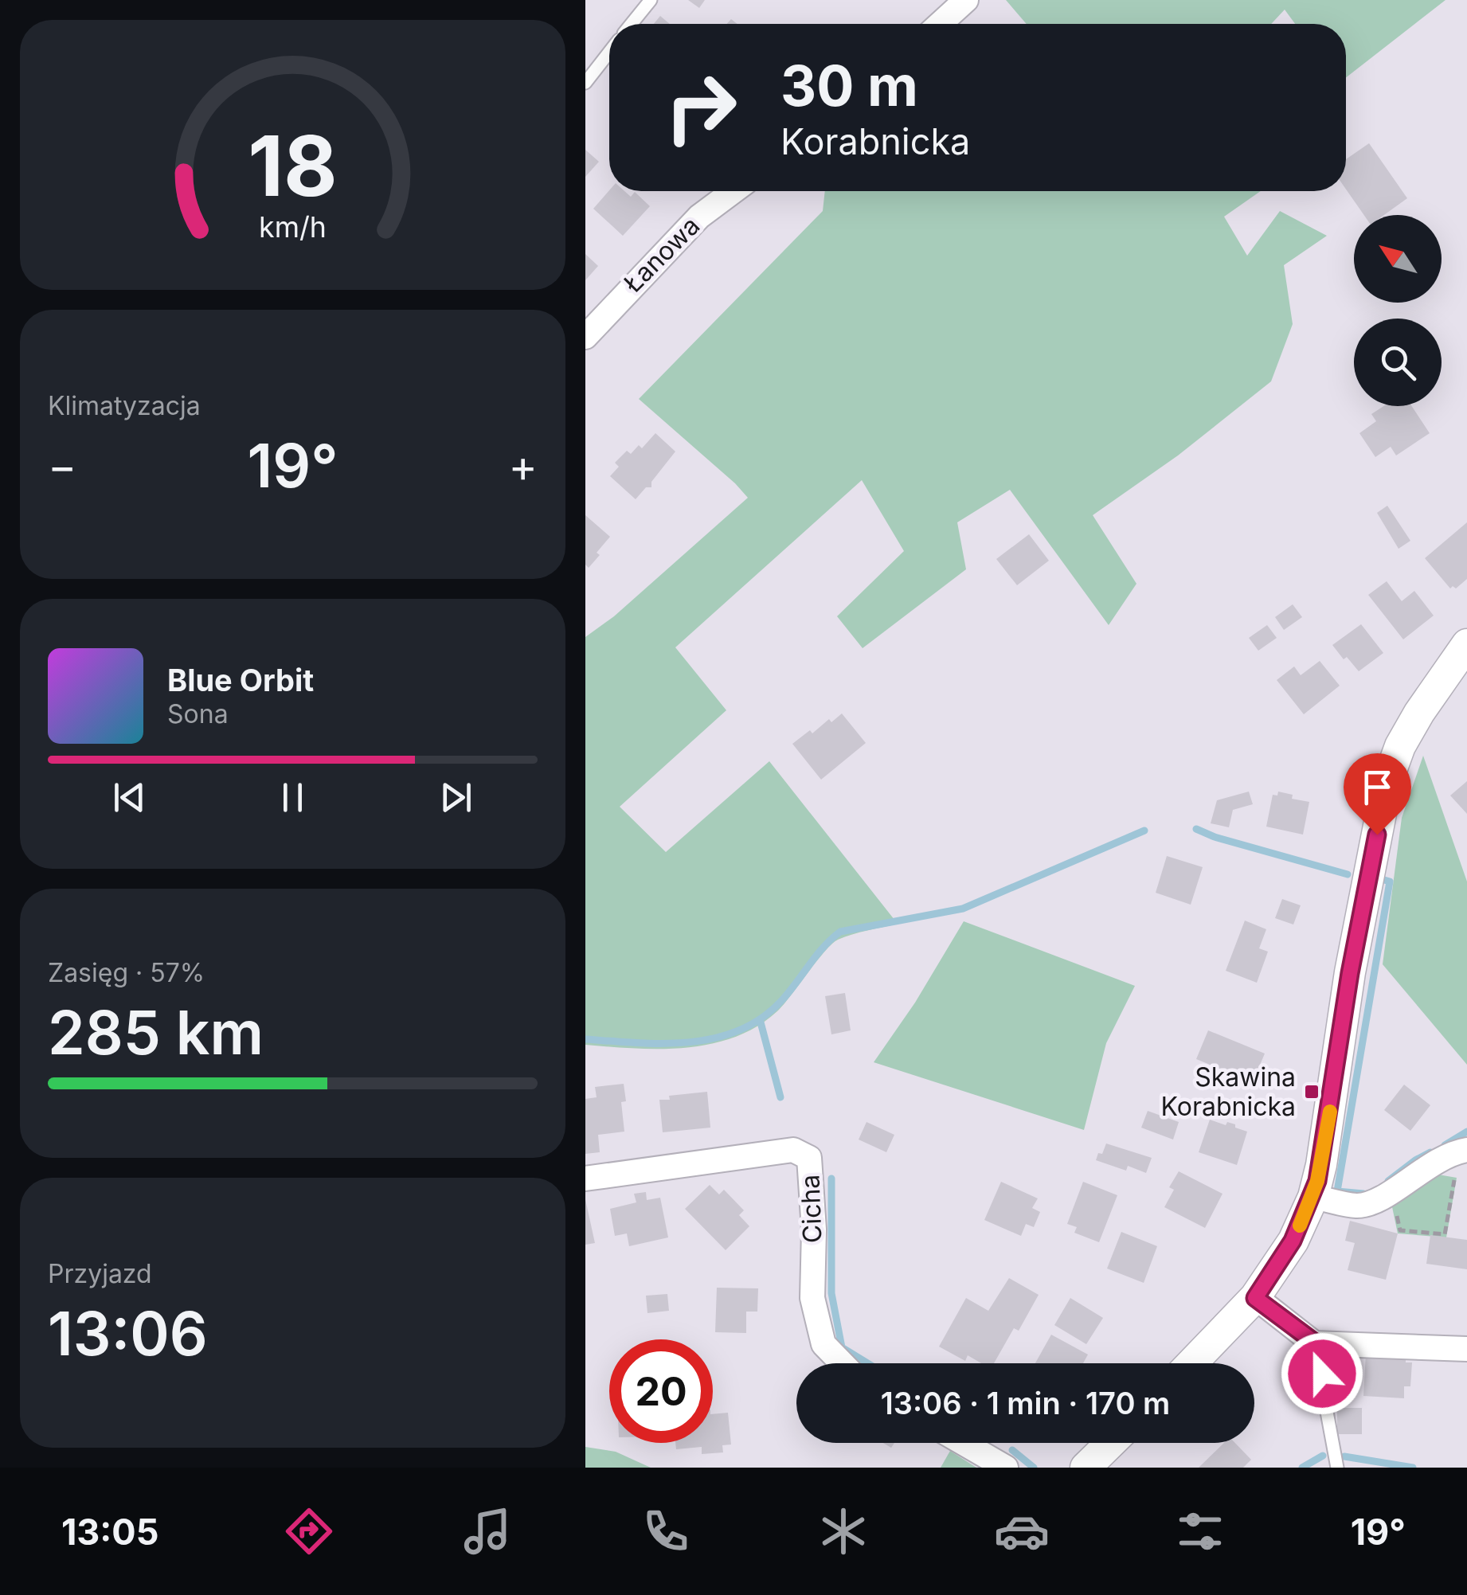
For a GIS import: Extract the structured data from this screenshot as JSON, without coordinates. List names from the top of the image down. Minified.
{"streets":{"street":["Łanowa","Cicha"]},"places":{"transit":["Skawina Korabnicka"]},"north":"top left","page":{"turn":["30 m","Korabnicka"],"tile":["Klimatyzacja",["Zasięg · 57%","285 km"],["Przyjazd","13:06"]],"heat":["−","19°","+"],"song":["Blue Orbit","Sona"],"limit":"20","trip":"13:06 · 1 min · 170 m","tabs":["13:05","19°"],"gauge":["18","km/h"]}}
